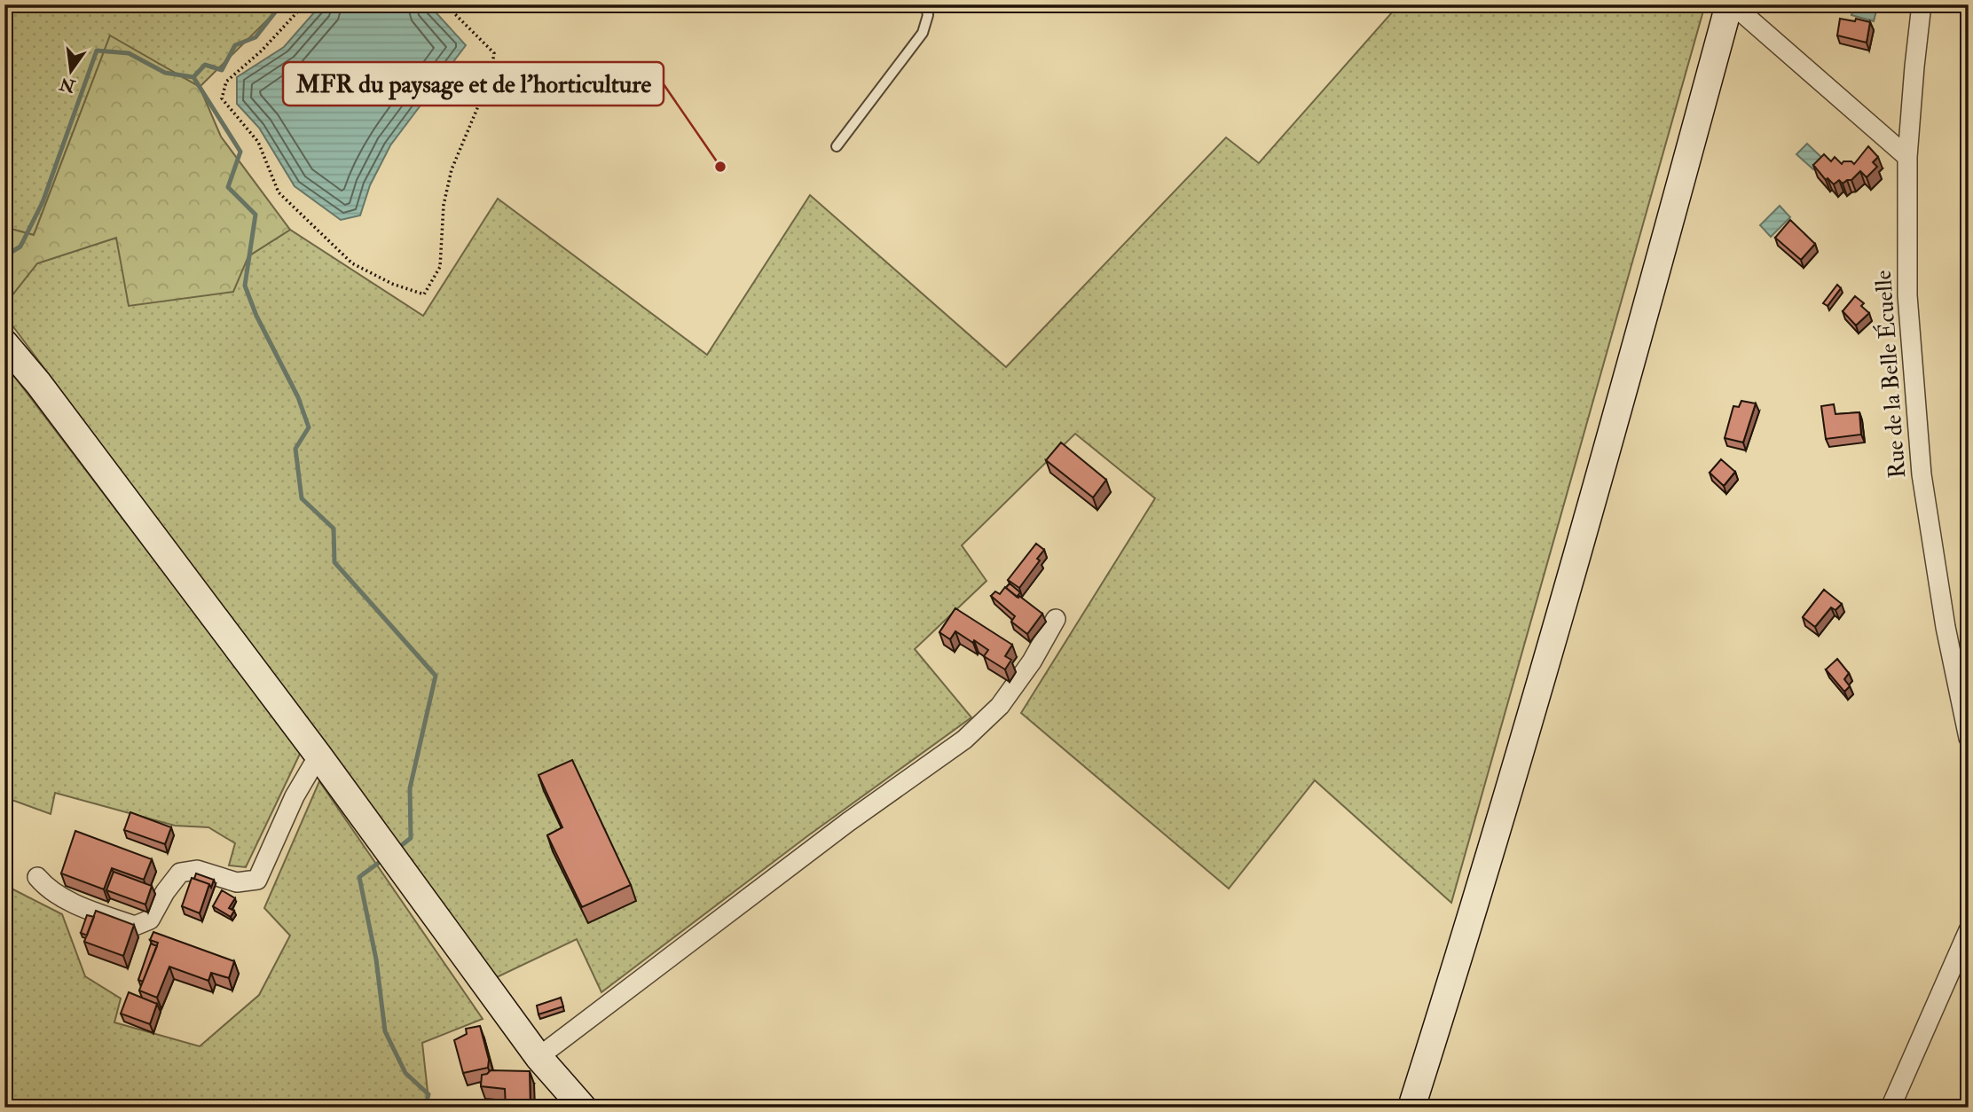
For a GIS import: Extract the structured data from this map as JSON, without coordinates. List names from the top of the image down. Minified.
{"streets":{"street":["Rue de la Belle Écuelle"]},"places":["MFR du paysage et de l'horticulture"],"north":"bottom"}
